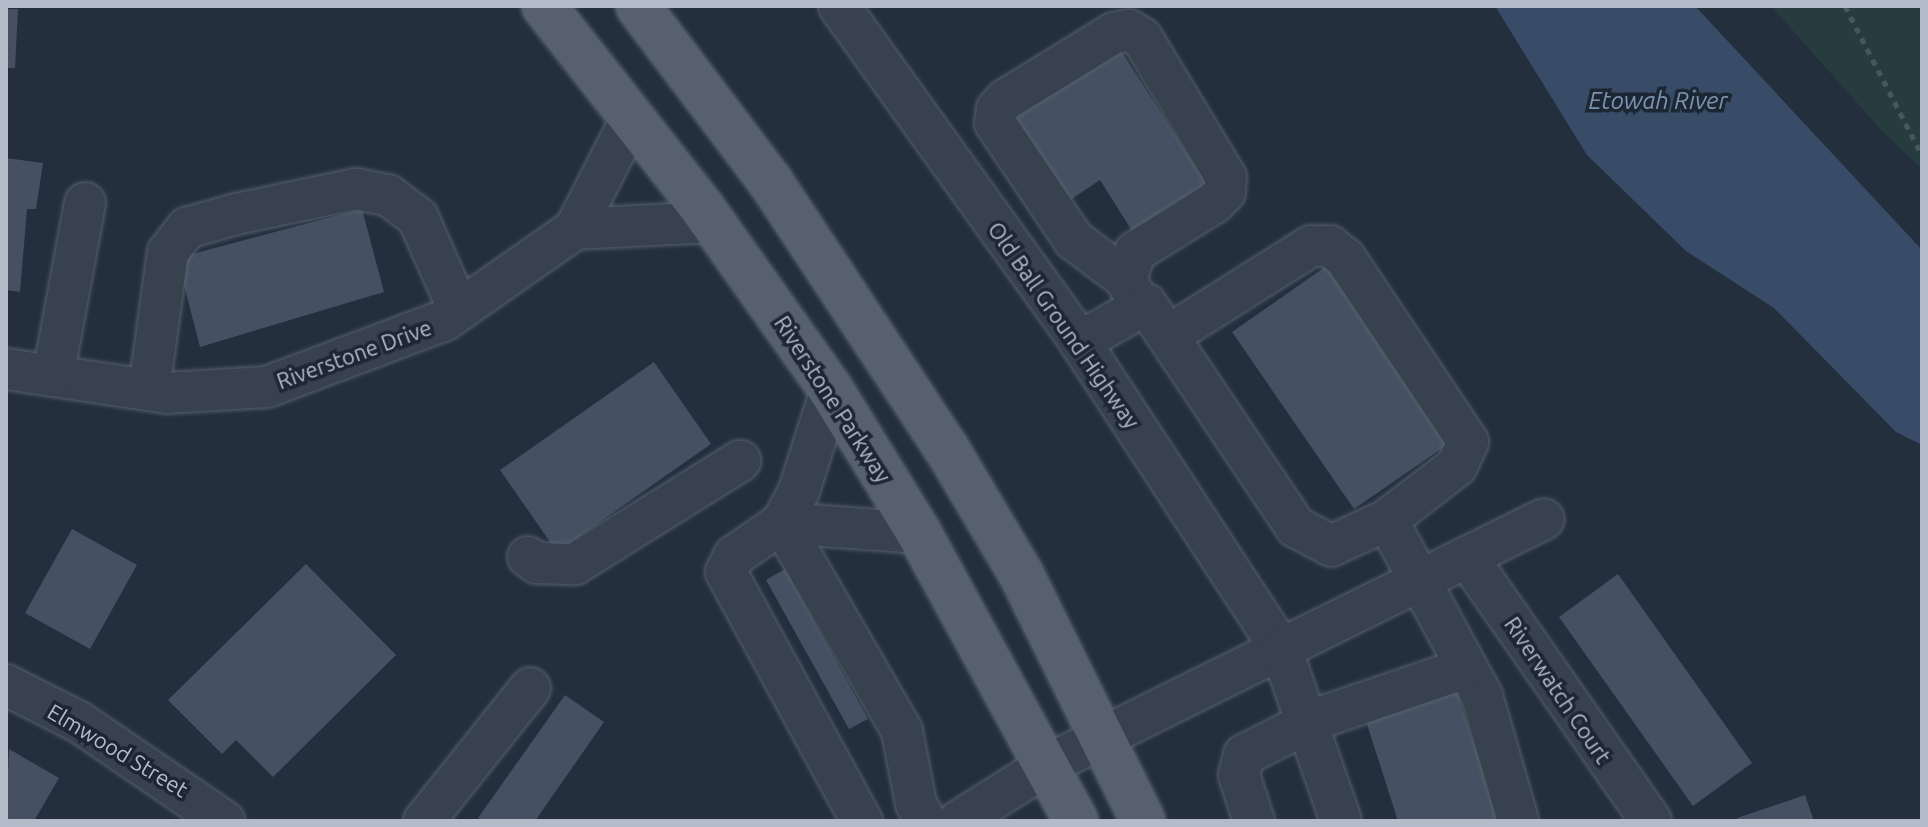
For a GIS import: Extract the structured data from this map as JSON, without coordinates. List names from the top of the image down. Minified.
{"streets":{"main road":["Riverstone Parkway"],"street":["Old Ball Ground Highway","Riverstone Drive","Riverwatch Court","Elmwood Street"]},"crossings":[["Riverstone Drive","Riverstone Parkway"]],"water":["Etowah River"]}
